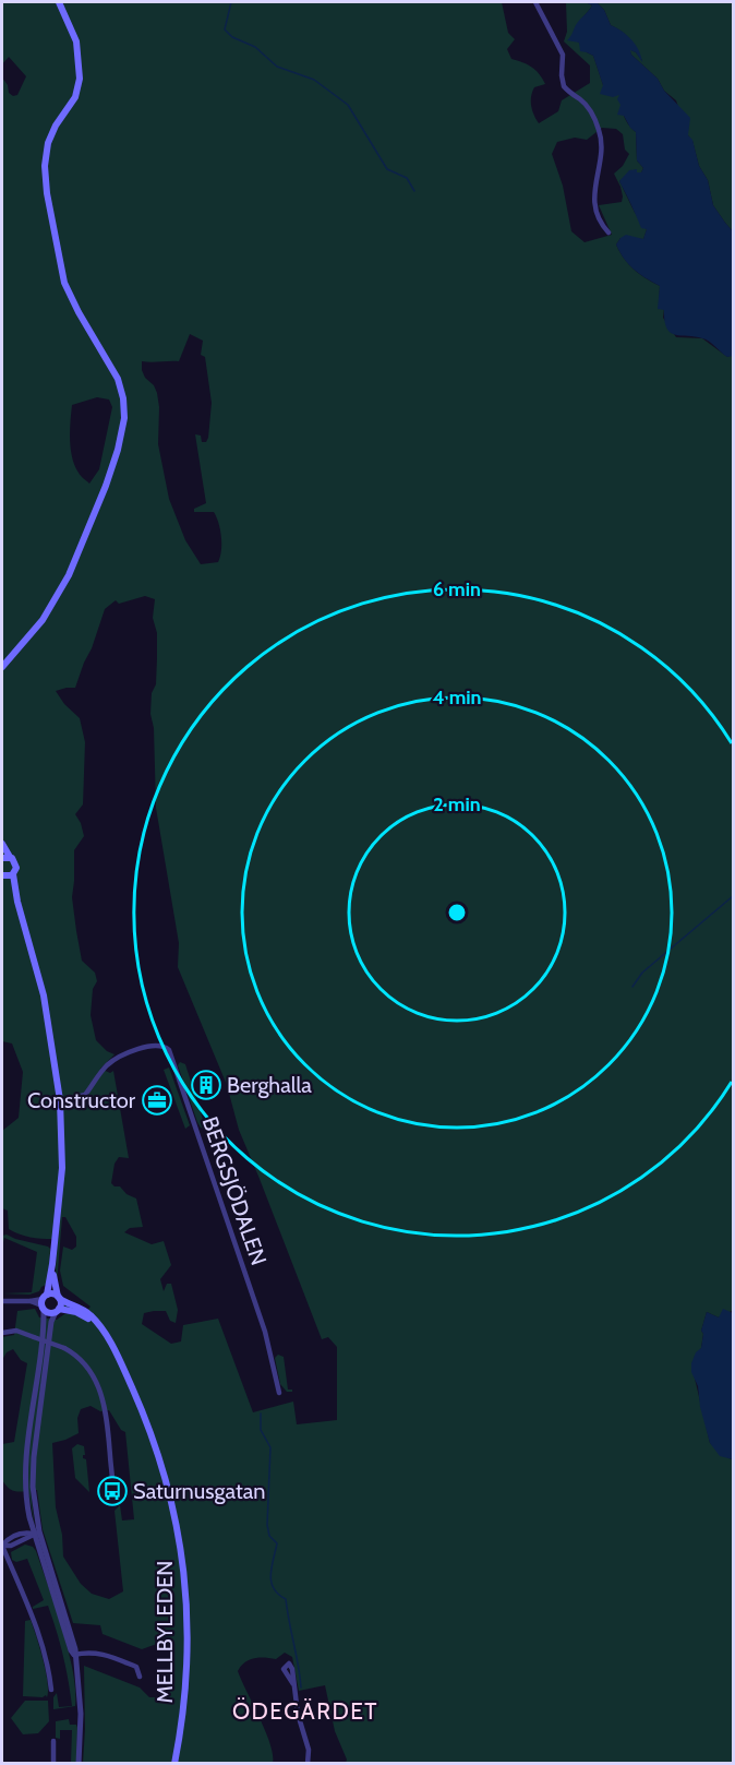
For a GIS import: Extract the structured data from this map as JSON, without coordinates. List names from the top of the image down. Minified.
{"streets":{"main road":["MELLBYLEDEN"],"street":["BERGSJÖDALEN"]},"districts":["ÖDEGÄRDET"],"places":{"building":["Berghalla"],"office":["Constructor"],"bus stop":["Saturnusgatan"]},"rings":["6 min","4 min","2 min"]}
